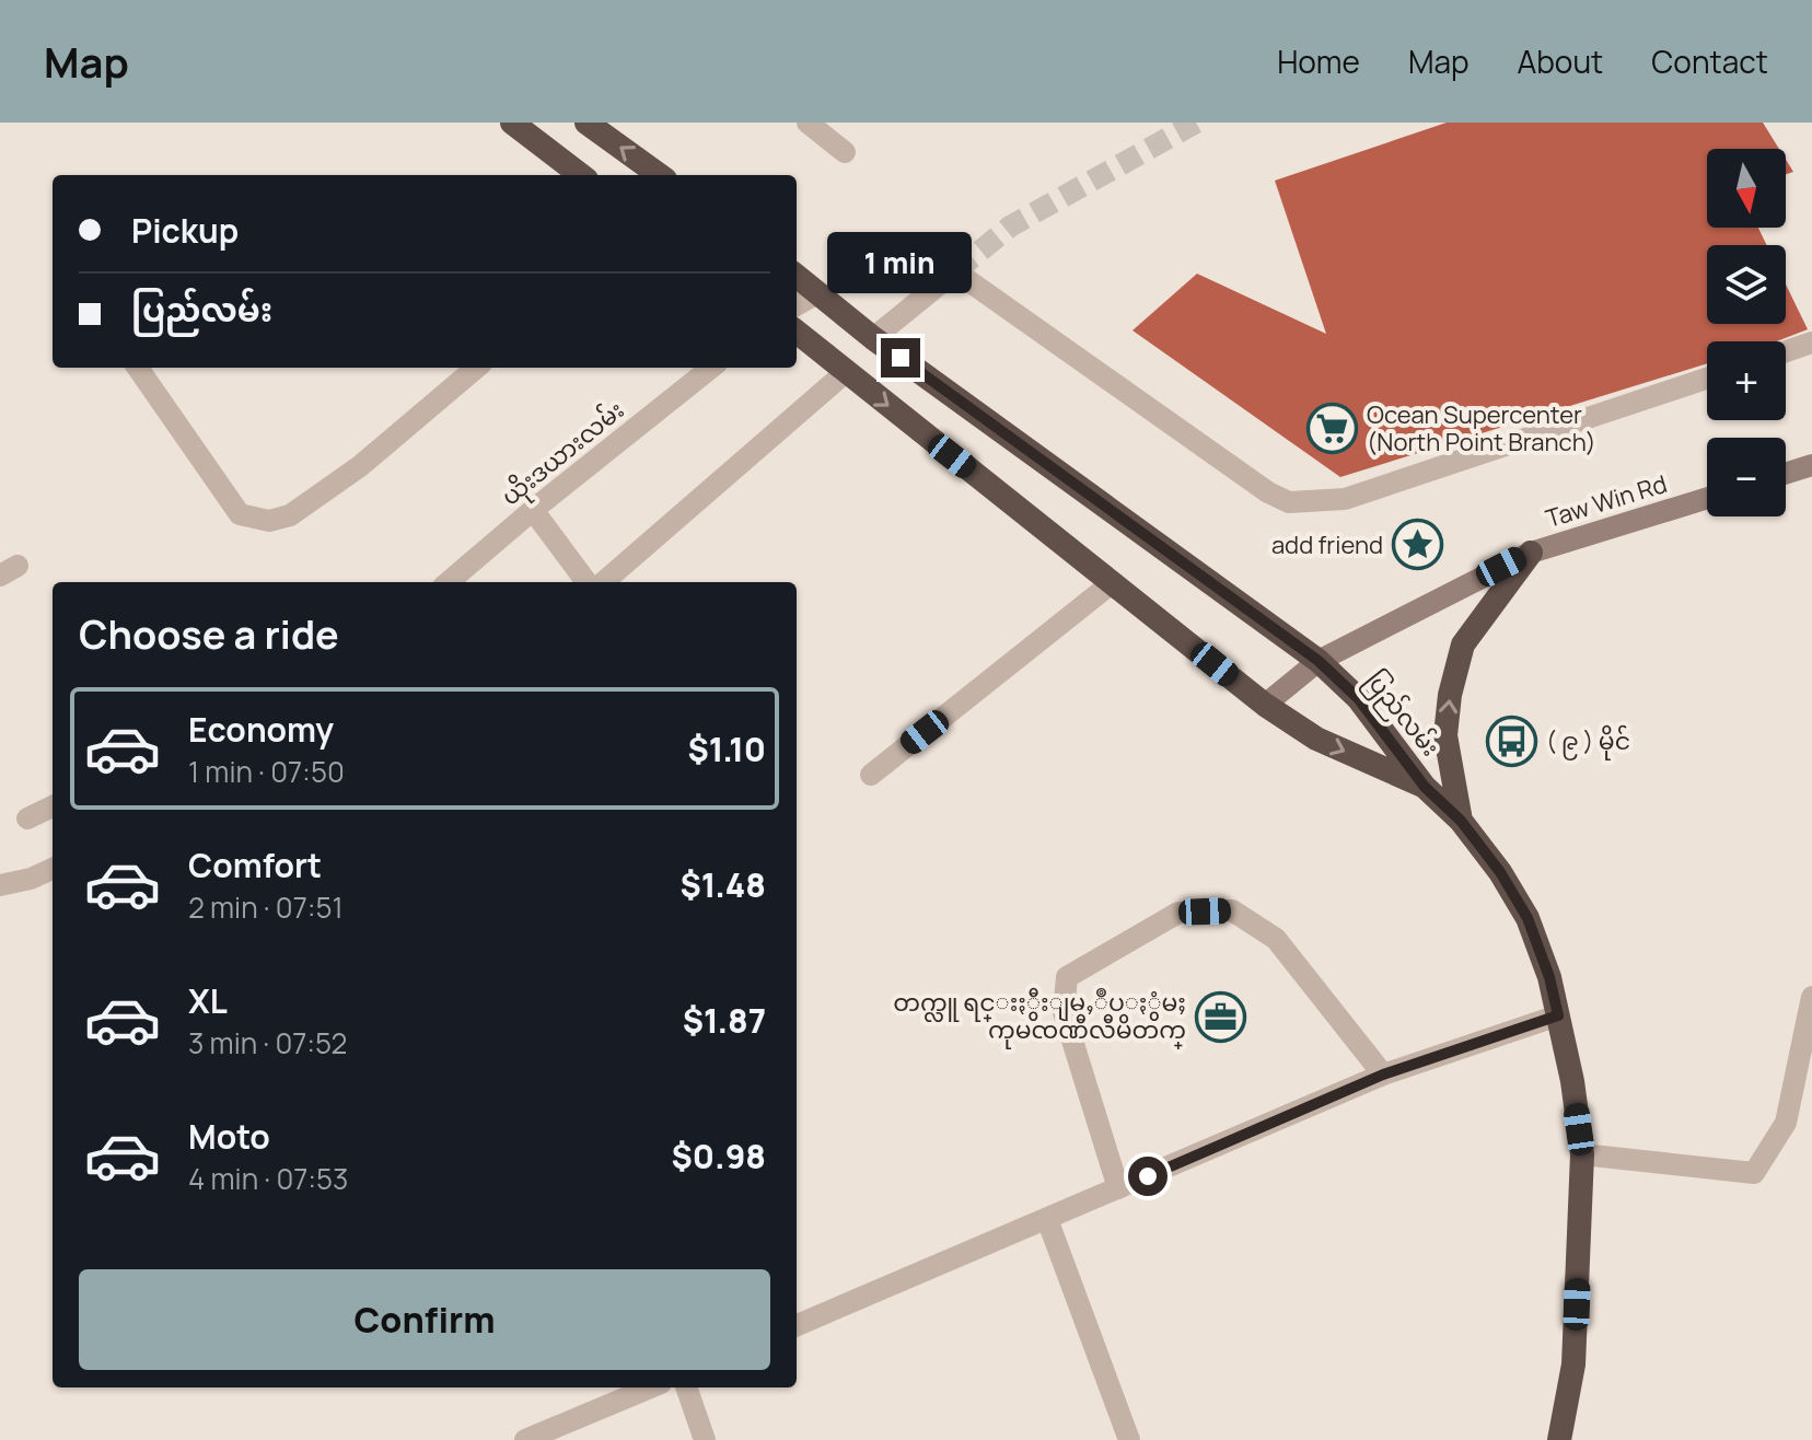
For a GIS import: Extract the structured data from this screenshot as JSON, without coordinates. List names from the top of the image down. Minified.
{"streets":{"highway":["ပြည်လမ်း"],"main road":["Taw Win Rd"],"street":["ယိုးဒယားလမ်း"]},"crossings":[["Taw Win Rd","ပြည်လမ်း"]],"places":{"supermarket":["Ocean Supercenter (North Point Branch)"],"place":["add friend"],"bus stop":["( ၉ ) မိုင်"],"office":["တက္လူ ရင္းႏွီးျမႇဳပ္ႏွံမႈ ကုမၸဏီလီမိတက္"]},"north":"bottom","page":{"header":"Map","nav":["Home","Map","About","Contact"],"map_buttons":["+","−"],"banner":["Pickup","ပြည်လမ်း"],"bubble":"1 min","heading":"Choose a ride","list":[{"name":"Economy","note":"1 min · 07:50","value":"$1.10"},{"name":"Comfort","note":"2 min · 07:51","value":"$1.48"},{"name":"XL","note":"3 min · 07:52","value":"$1.87"},{"name":"Moto","note":"4 min · 07:53","value":"$0.98"}],"buttons":"Confirm"}}
